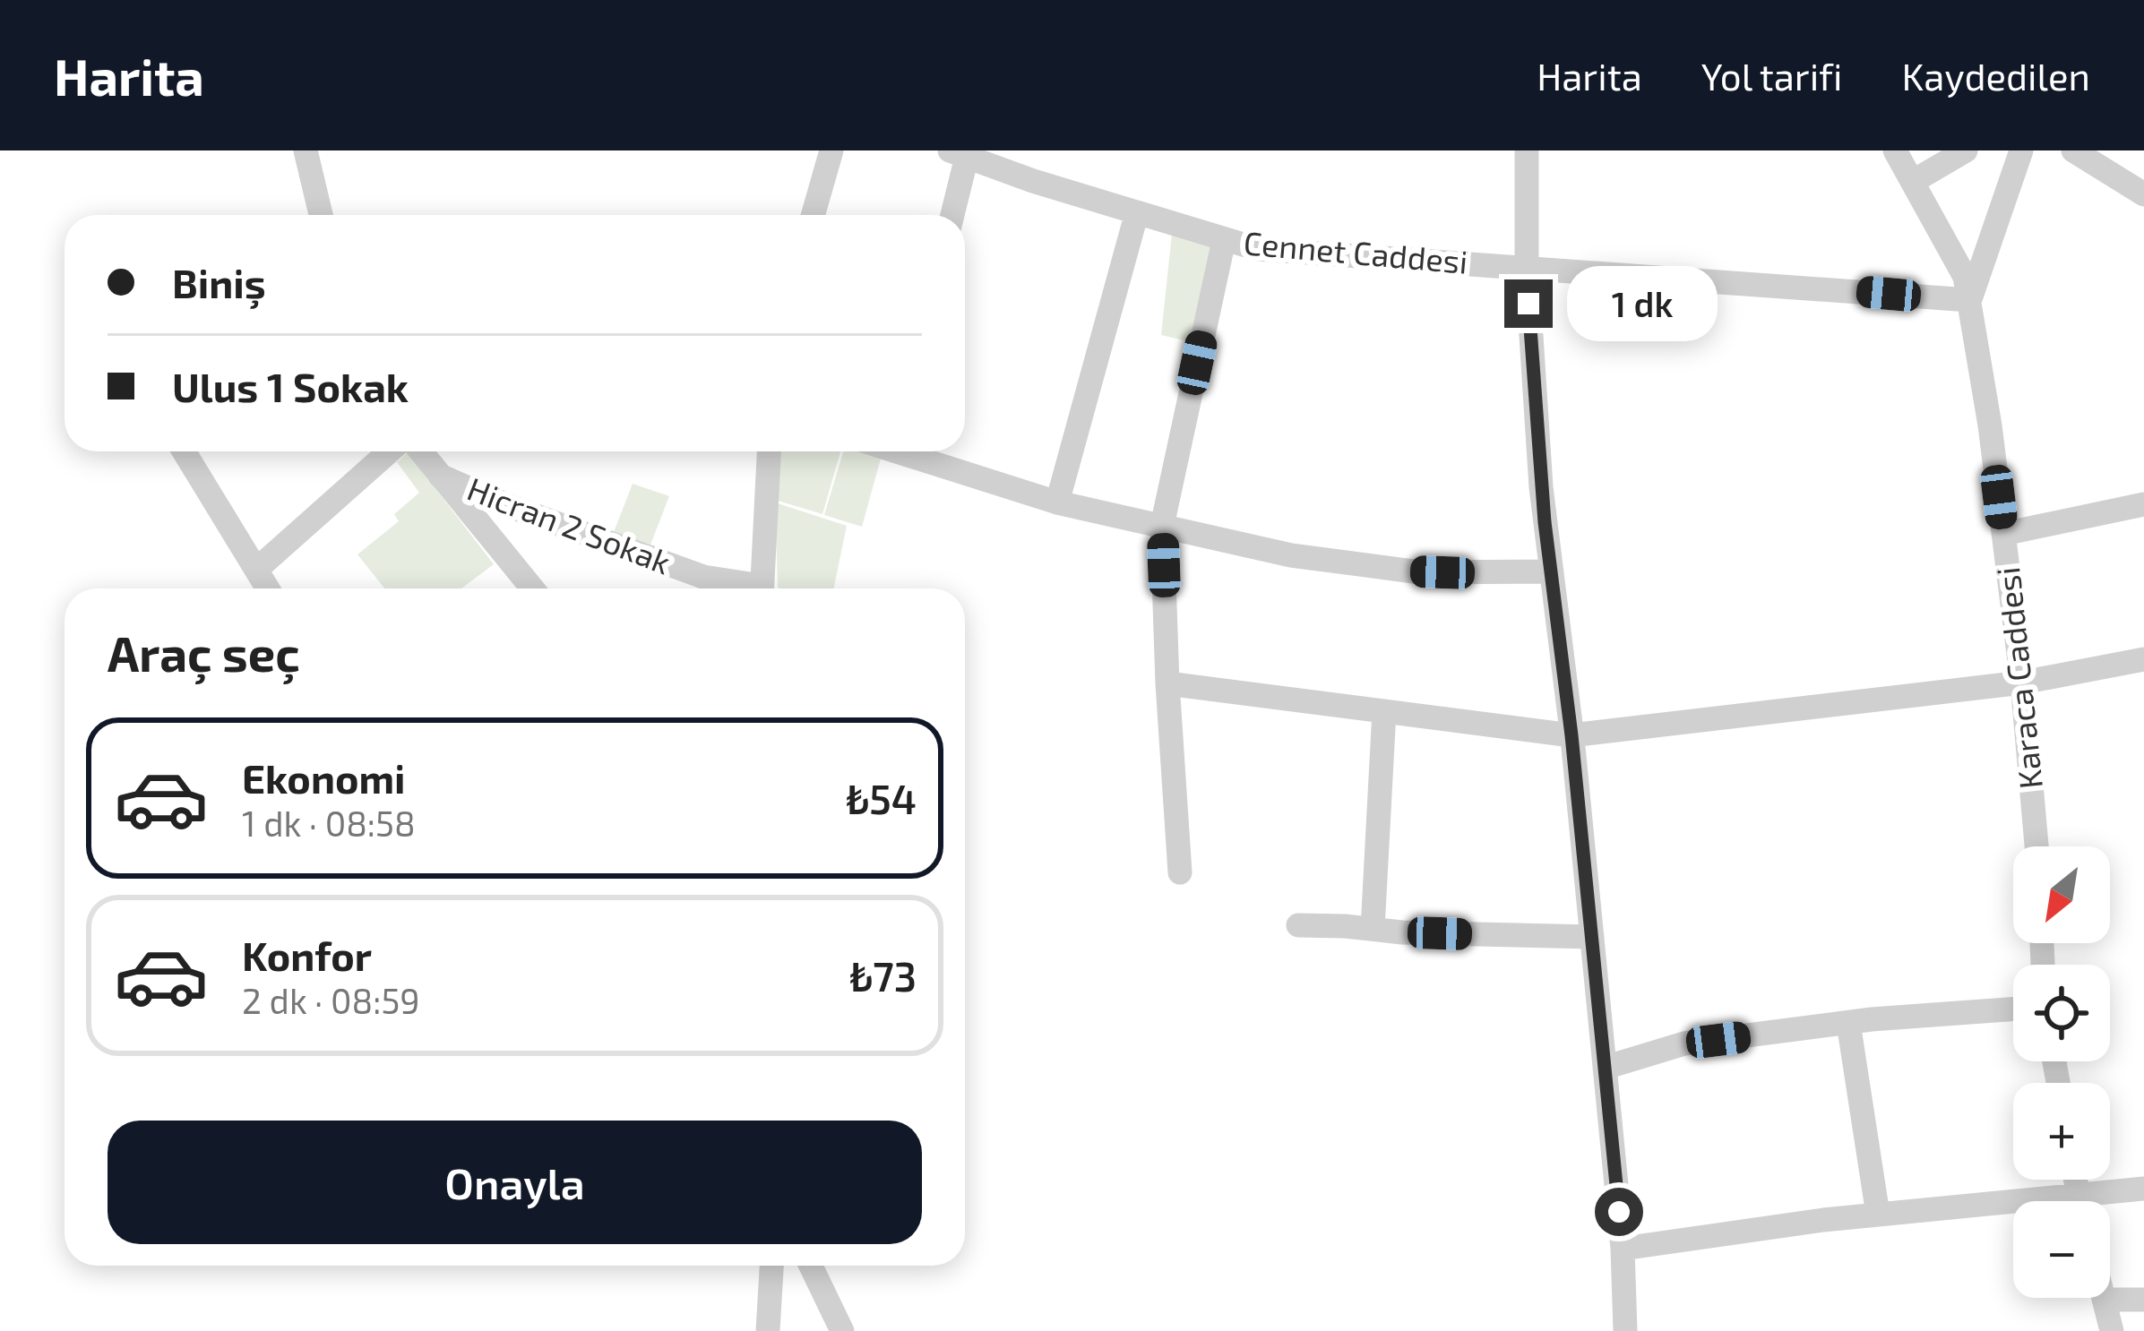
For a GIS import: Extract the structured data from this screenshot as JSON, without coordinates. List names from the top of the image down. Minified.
{"streets":{"street":["Cennet Caddesi","Hicran 2 Sokak","Karaca Caddesi"]},"crossings":[["Cennet Caddesi","Karaca Caddesi"]],"north":"bottom left","page":{"header":"Harita","nav":["Harita","Yol tarifi","Kaydedilen"],"banner":["Biniş","Ulus 1 Sokak"],"bubble":"1 dk","heading":"Araç seç","list":[{"name":"Ekonomi","note":"1 dk · 08:58","value":"₺54"},{"name":"Konfor","note":"2 dk · 08:59","value":"₺73"}],"map_buttons":["+","−"],"buttons":"Onayla"}}
